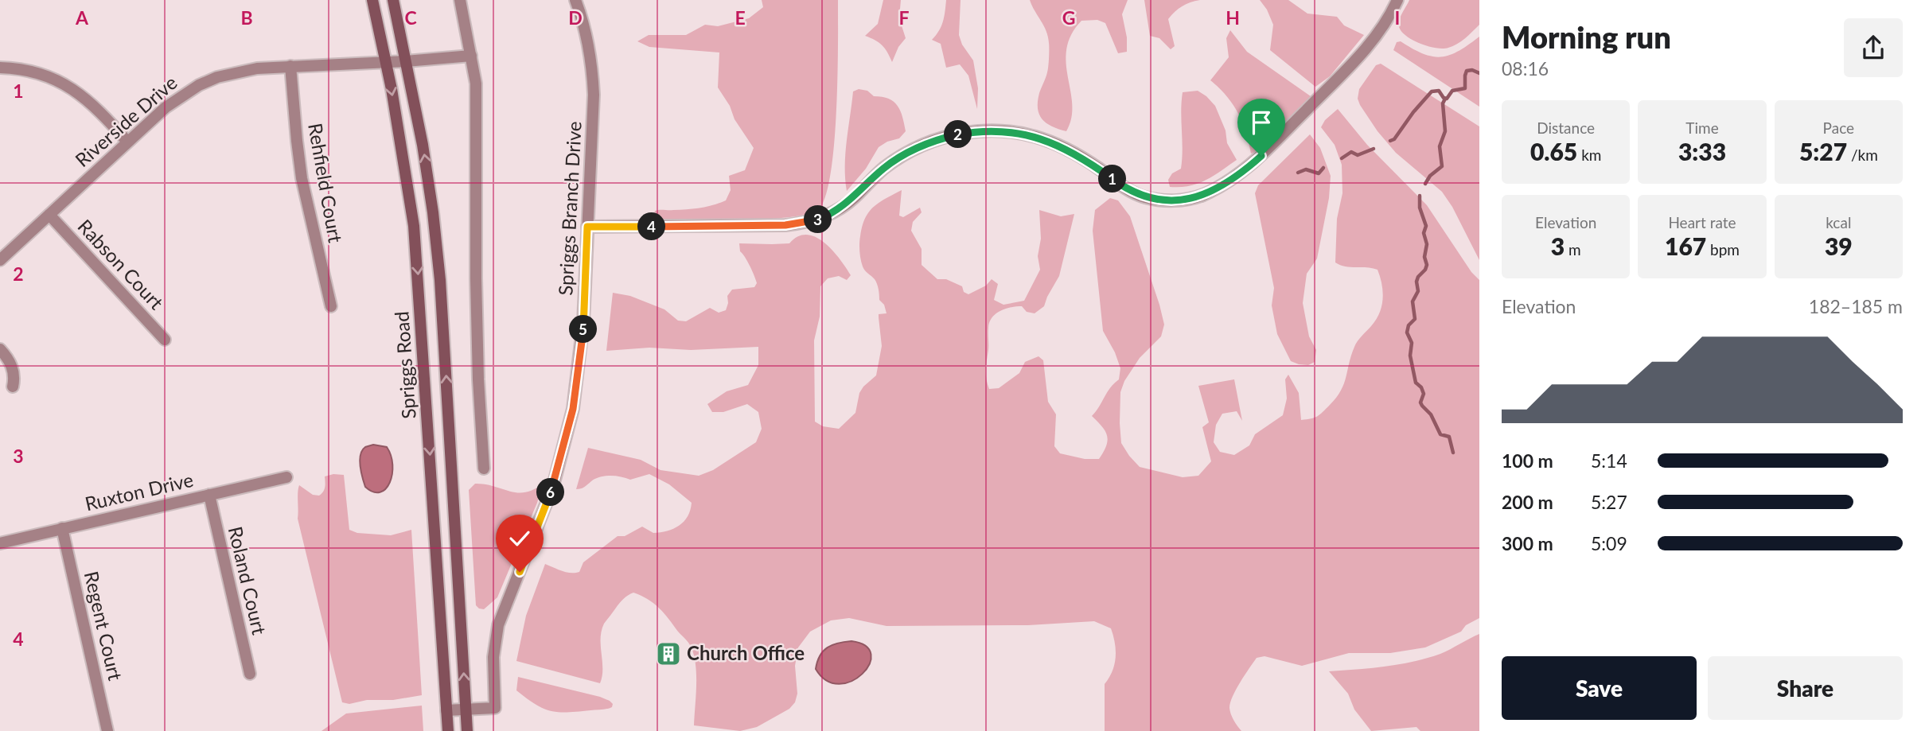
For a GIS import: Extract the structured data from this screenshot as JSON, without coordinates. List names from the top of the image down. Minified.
{"streets":{"main road":["Spriggs Road"],"street":["Riverside Drive","Rehfield Court","Spriggs Branch Drive","Rabson Court","Ruxton Drive","Roland Court","Regent Court"]},"crossings":[["Riverside Drive","Rehfield Court"],["Riverside Drive","Rabson Court"],["Riverside Drive","Spriggs Road"],["Spriggs Branch Drive","Spriggs Road"],["Ruxton Drive","Roland Court"],["Ruxton Drive","Regent Court"]],"places":{"building":["Church Office"]},"page":{"heading":["Morning run","08:16"],"stats":[["Distance","0.65 km"],["Time","3:33"],["Pace","5:27 /km"],["Elevation","3 m"],["Heart rate","167 bpm"],["kcal","39"]],"pins":["2","1","3","4","5","6"],"chart":["Elevation","182–185 m"],"list":[{"name":"100 m","note":"5:14"},{"name":"200 m","note":"5:27"},{"name":"300 m","note":"5:09"}],"buttons":["Save","Share"]},"grid":{"columns":["A","B","C","D","E","F","G","H","I"],"rows":["1","2","3","4"]}}
